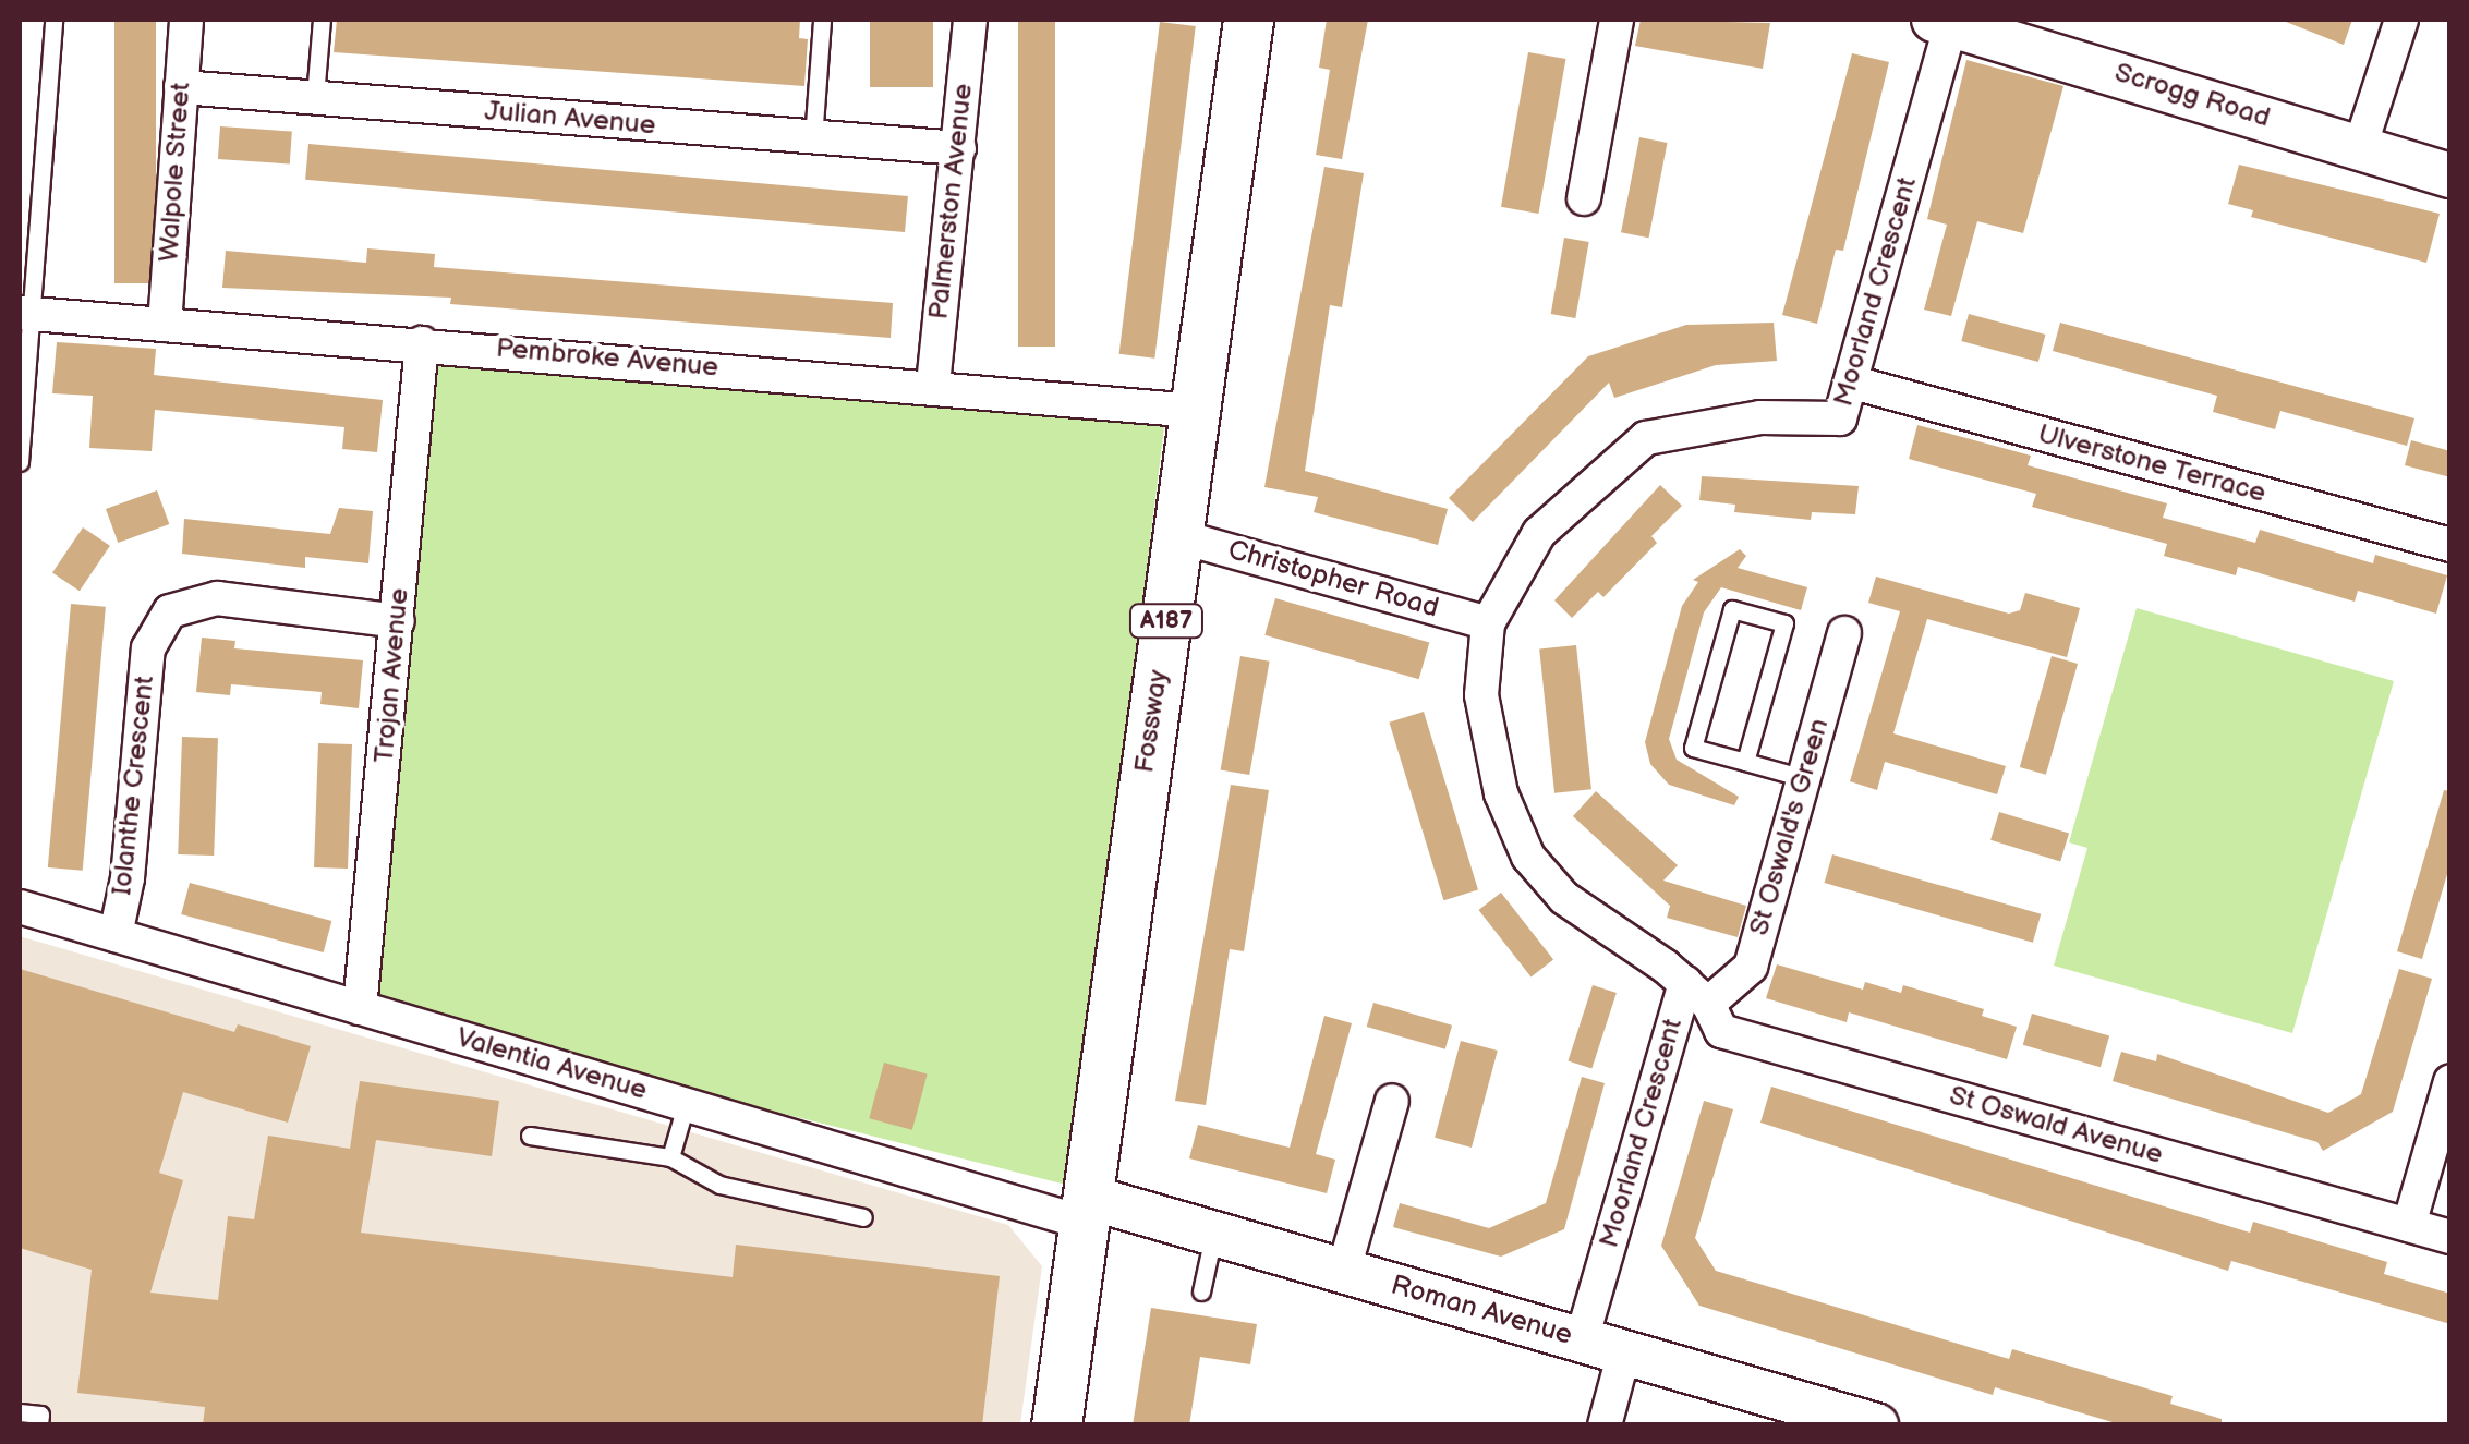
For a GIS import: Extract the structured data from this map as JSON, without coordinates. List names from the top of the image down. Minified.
{"streets":{"main road":["A187","Fossway"],"street":["Scrogg Road","Julian Avenue","Walpole Street","Palmerston Avenue","Moorland Crescent","Pembroke Avenue","Ulverstone Terrace","Christopher Road","Trojan Avenue","Iolanthe Crescent","St Oswald's Green","Valentia Avenue","St Oswald Avenue","Roman Avenue"]},"crossings":[["Scrogg Road","Moorland Crescent"],["Julian Avenue","Walpole Street"],["Julian Avenue","Palmerston Avenue"],["Walpole Street","Pembroke Avenue"],["Palmerston Avenue","Pembroke Avenue"],["Moorland Crescent","Ulverstone Terrace"],["Moorland Crescent","Christopher Road"],["Moorland Crescent","St Oswald's Green"],["Moorland Crescent","St Oswald Avenue"],["Moorland Crescent","Roman Avenue"],["Pembroke Avenue","Trojan Avenue"],["Pembroke Avenue","Fossway"],["Christopher Road","Fossway"],["Trojan Avenue","Iolanthe Crescent"],["Trojan Avenue","Valentia Avenue"],["Fossway","Valentia Avenue"],["Fossway","Roman Avenue"],["Iolanthe Crescent","Valentia Avenue"],["St Oswald's Green","St Oswald Avenue"],["Valentia Avenue","Roman Avenue"]]}
